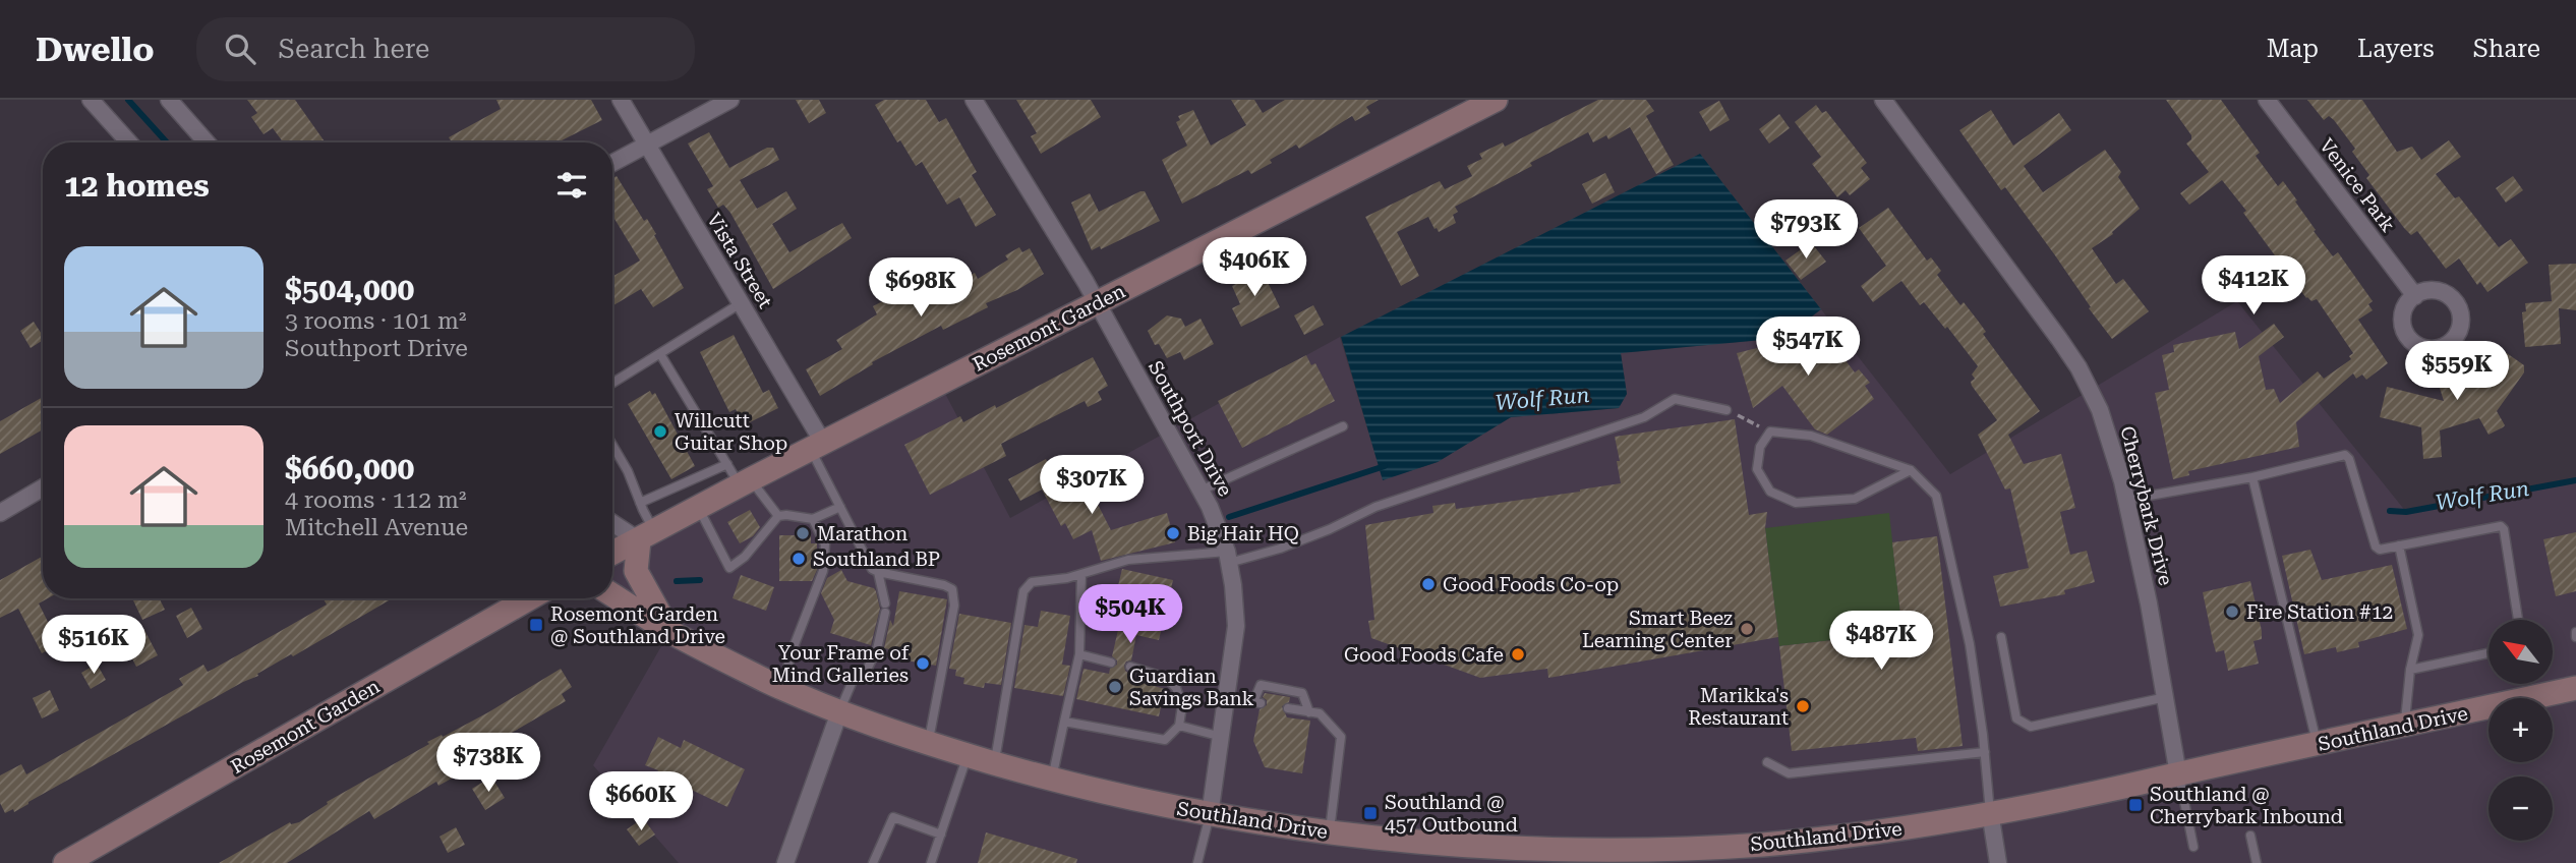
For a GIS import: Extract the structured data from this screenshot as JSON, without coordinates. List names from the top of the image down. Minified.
{"streets":{"main road":["Rosemont Garden","Southland Drive"],"street":["Venice Park","Vista Street","Southport Drive","Cherrybark Drive"]},"crossings":[["Vista Street","Rosemont Garden"],["Rosemont Garden","Southport Drive"],["Southport Drive","Southland Drive"],["Cherrybark Drive","Southland Drive"]],"water":["Wolf Run"],"places":{"other":["Willcutt Guitar Shop","Marathon","Big Hair HQ","Southland BP","Good Foods Co-op","Fire Station #12","Smart Beez Learning Center","Good Foods Cafe","Your Frame of Mind Galleries","Guardian Savings Bank","Marikka's Restaurant"],"transit":["Rosemont Garden @ Southland Drive","Southland @ Cherrybark Inbound","Southland @ 457 Outbound"]},"north":"top left","page":{"header":"Dwello","search":"Search here","nav":["Map","Layers","Share"],"heading":"12 homes","price":["$793K","$406K","$412K","$698K","$547K","$559K","$307K","$504K","$487K","$516K","$738K","$660K"],"list":[{"name":"$504,000","note":"3 rooms · 101 m² · Southport Drive"},{"name":"$660,000","note":"4 rooms · 112 m² · Mitchell Avenue"}],"map_buttons":["+","−"]}}
